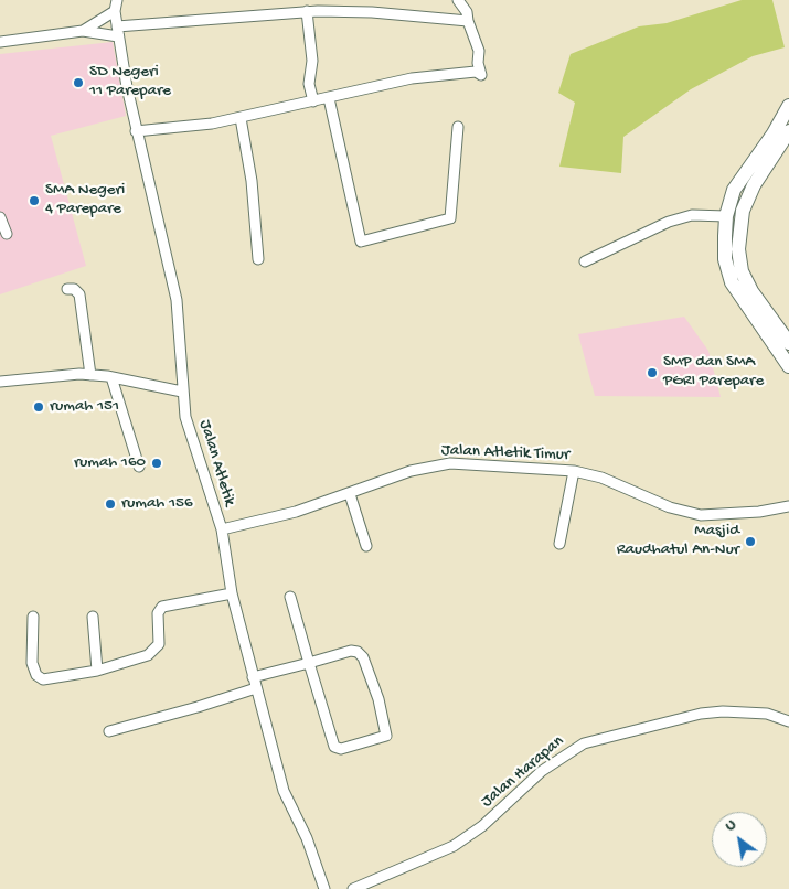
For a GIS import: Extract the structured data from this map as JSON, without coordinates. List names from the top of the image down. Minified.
{"streets":{"street":["Jalan Atletik Timur","Jalan Atletik","Jalan Harapan"]},"crossings":[["Jalan Atletik Timur","Jalan Atletik"]],"places":["SD Negeri 11 Parepare","SMA Negeri 4 Parepare","SMP dan SMA PGRI Parepare","rumah 151","rumah 160","rumah 156","Masjid Raudhatul An-Nur"],"north":"top left"}
